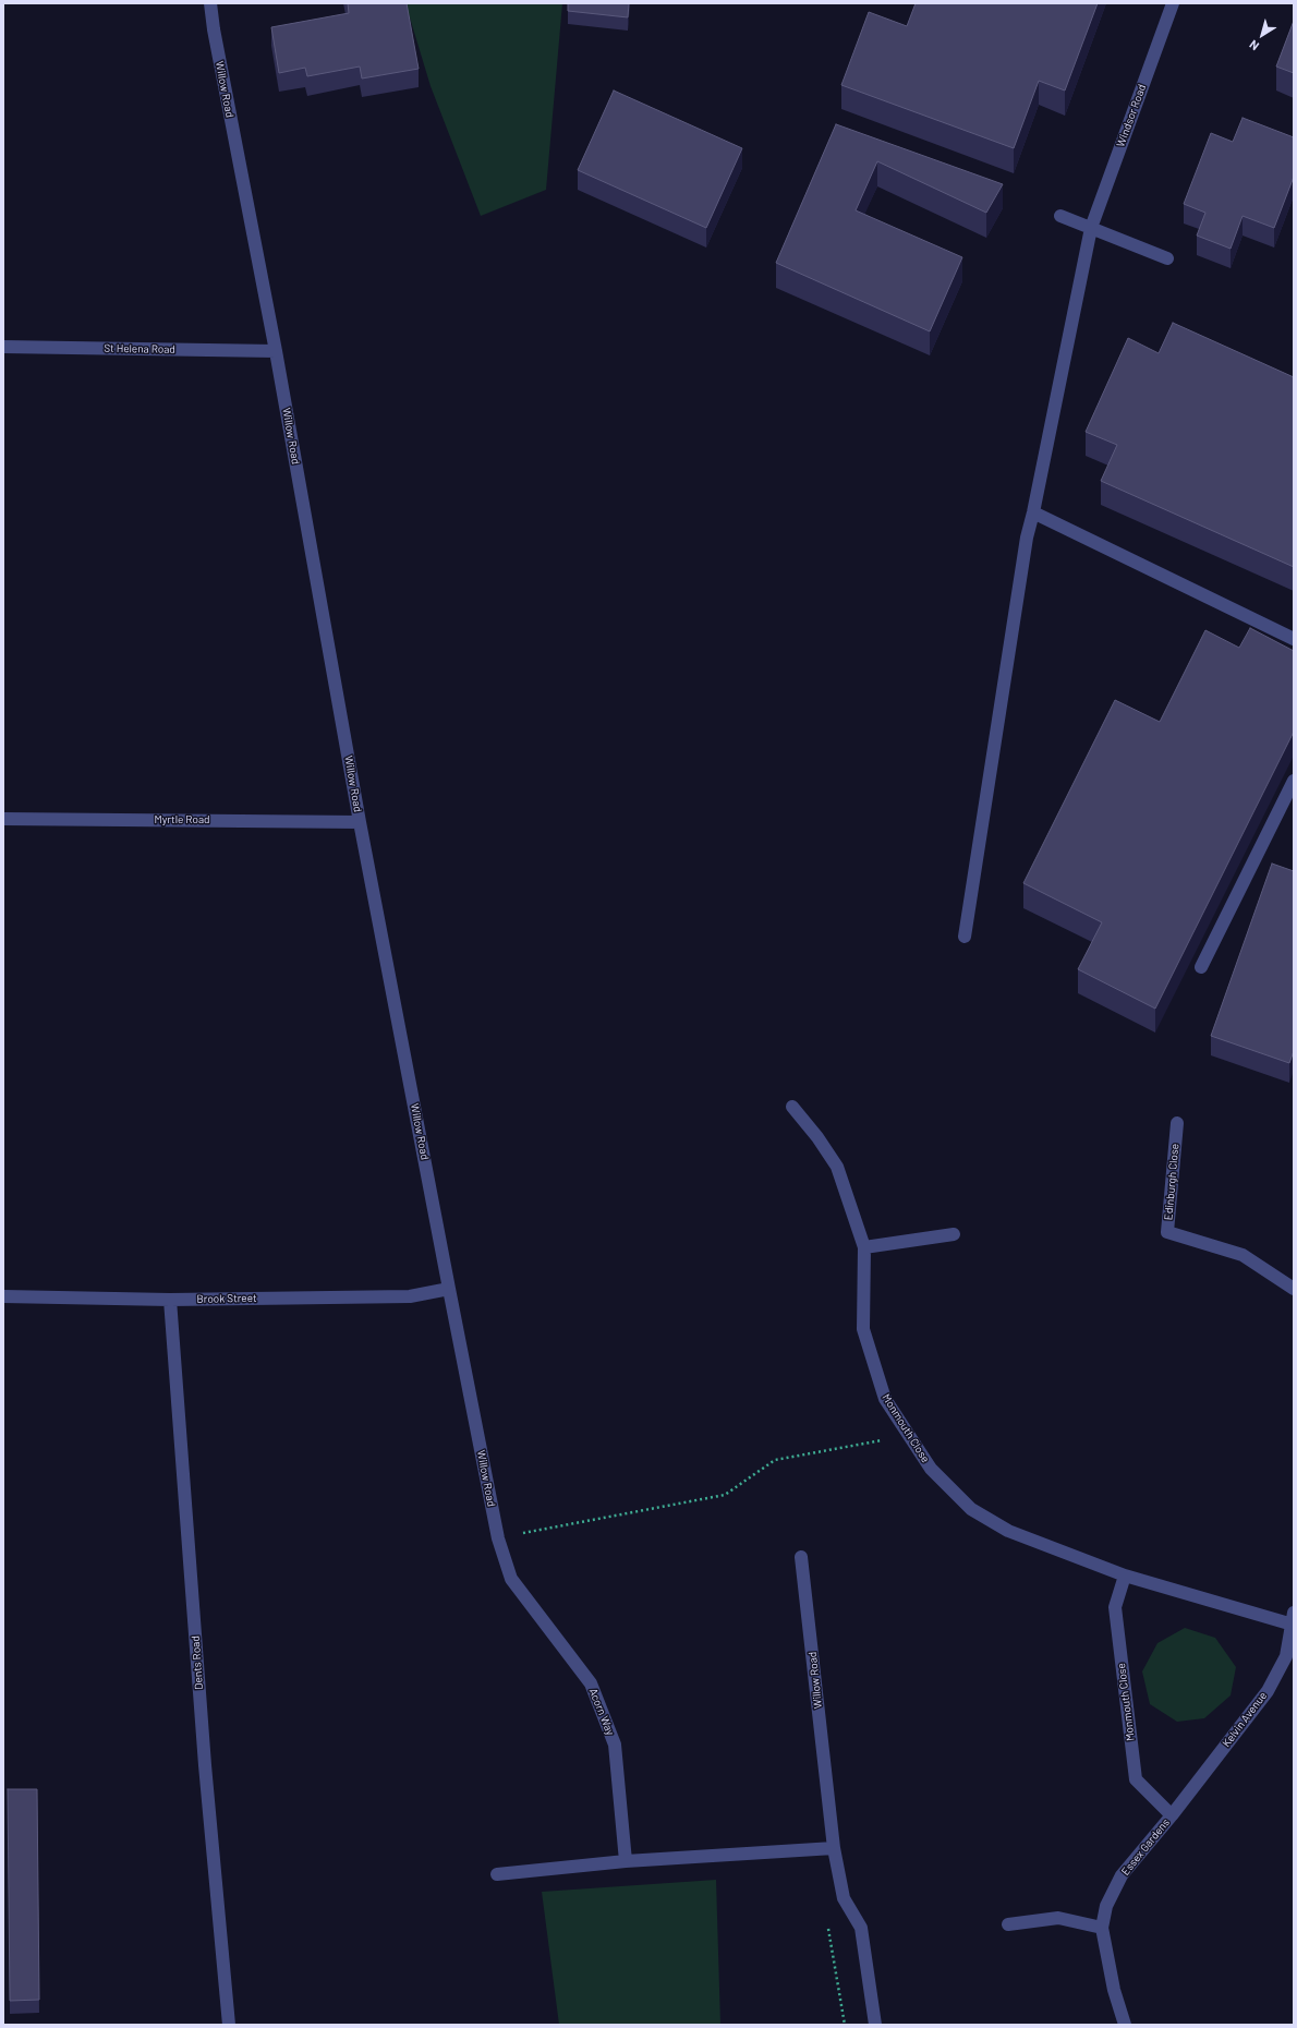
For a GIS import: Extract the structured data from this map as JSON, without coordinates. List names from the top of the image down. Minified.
{"streets":{"street":["Willow Road","Windsor Road","St Helena Road","Myrtle Road","Edinburgh Close","Brook Street","Monmouth Close","Dents Road","Acorn Way","Kelvin Avenue","Essex Gardens"]},"crossings":[["Willow Road","St Helena Road"],["Willow Road","Myrtle Road"],["Willow Road","Brook Street"],["Willow Road","Acorn Way"],["Brook Street","Dents Road"],["Monmouth Close","Kelvin Avenue"],["Monmouth Close","Essex Gardens"],["Kelvin Avenue","Essex Gardens"]],"north":"bottom left"}
